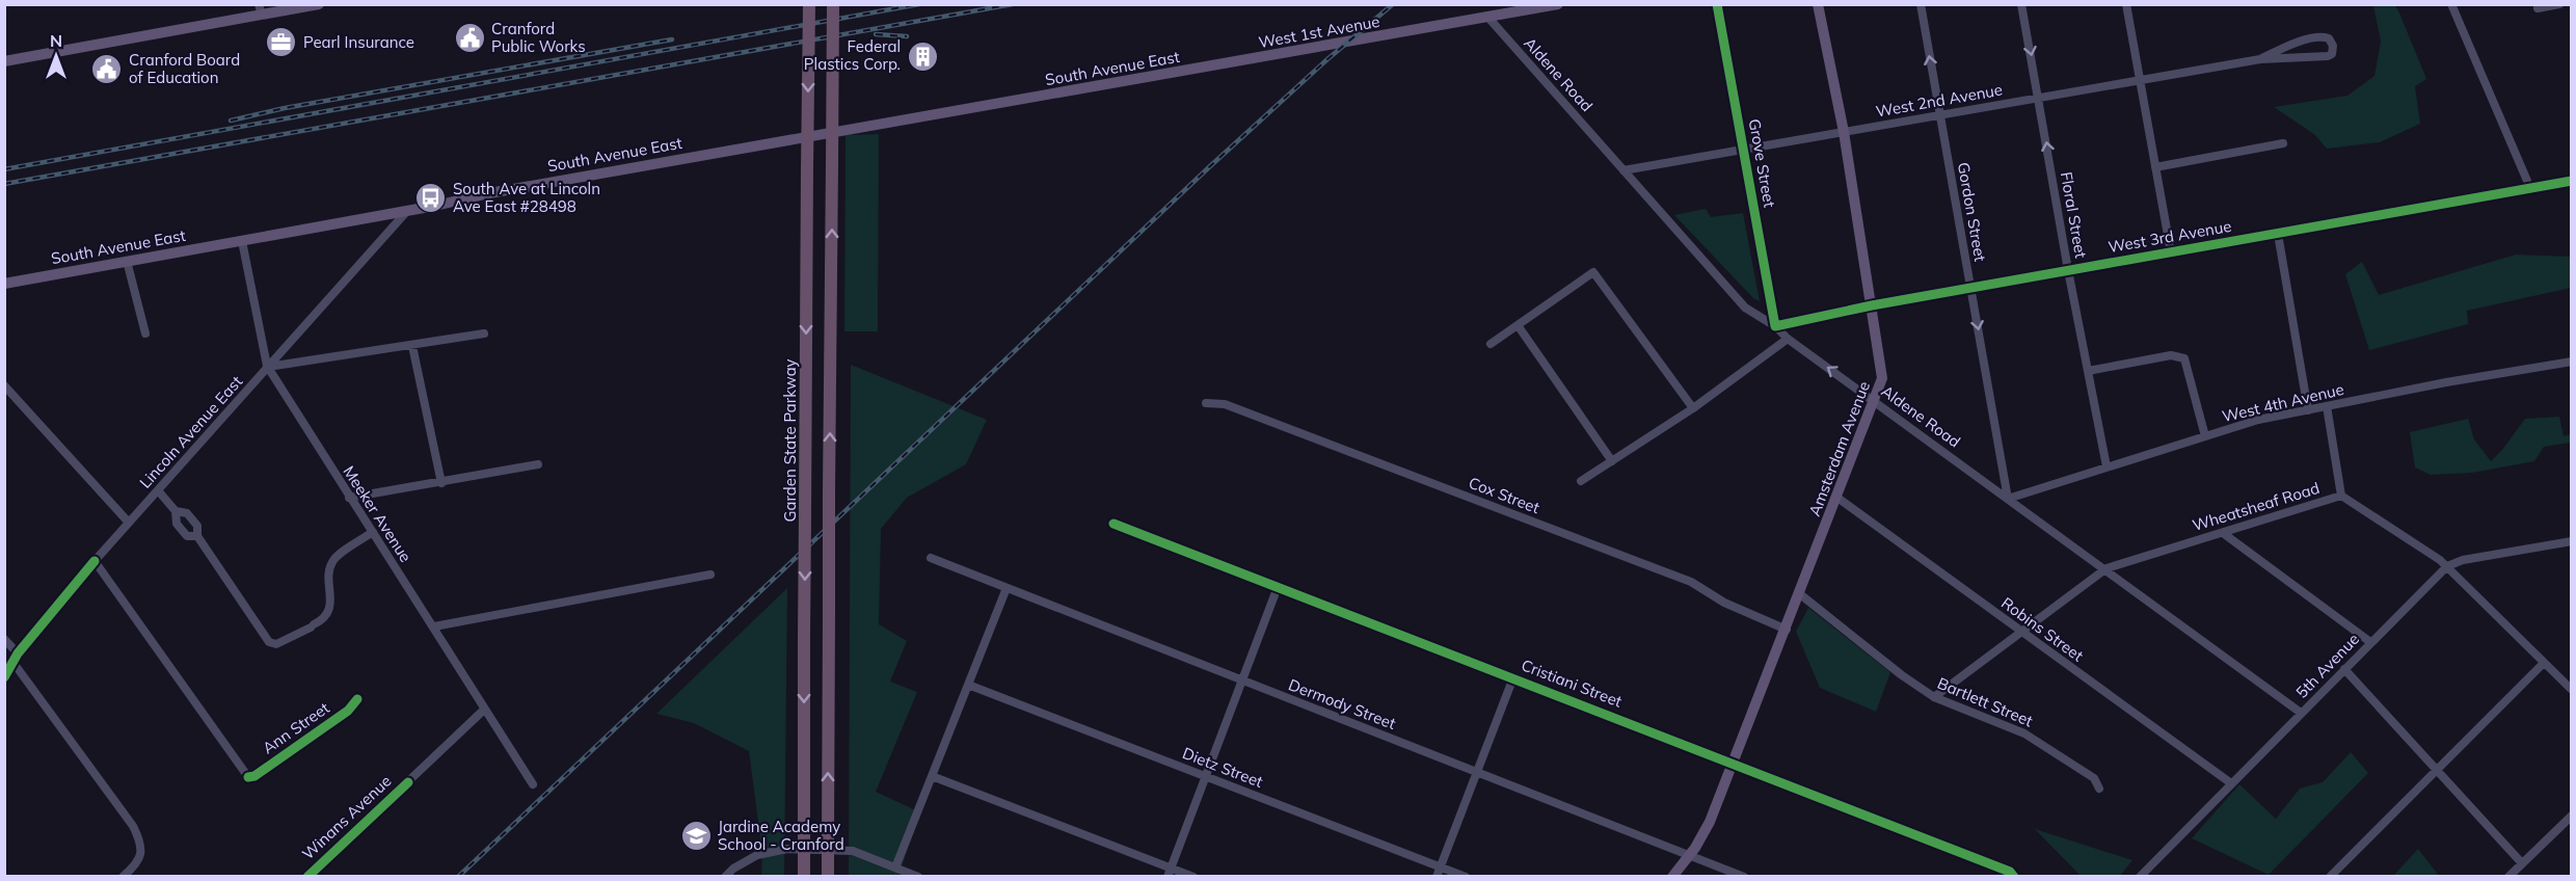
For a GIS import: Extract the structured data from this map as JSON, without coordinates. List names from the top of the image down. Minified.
{"streets":{"highway":["Garden State Parkway"],"main road":["West 1st Avenue","South Avenue East","Amsterdam Avenue"],"street":["Aldene Road","West 2nd Avenue","Grove Street","Gordon Street","Floral Street","West 3rd Avenue","West 4th Avenue","Lincoln Avenue East","Cox Street","Wheatsheaf Road","Meeker Avenue","Robins Street","5th Avenue","Cristiani Street","Bartlett Street","Dermody Street","Ann Street","Dietz Street","Winans Avenue"]},"crossings":[["West 1st Avenue","South Avenue East"],["West 1st Avenue","Aldene Road"],["South Avenue East","Lincoln Avenue East"],["South Avenue East","Meeker Avenue"],["Aldene Road","West 2nd Avenue"],["Aldene Road","Grove Street"],["Aldene Road","Gordon Street"],["Aldene Road","West 3rd Avenue"],["Aldene Road","West 4th Avenue"],["Aldene Road","Amsterdam Avenue"],["Aldene Road","Wheatsheaf Road"],["Aldene Road","5th Avenue"],["West 2nd Avenue","Grove Street"],["West 2nd Avenue","Gordon Street"],["West 2nd Avenue","Floral Street"],["West 2nd Avenue","Amsterdam Avenue"],["Grove Street","West 3rd Avenue"],["Gordon Street","West 3rd Avenue"],["Gordon Street","West 4th Avenue"],["Floral Street","West 3rd Avenue"],["Floral Street","West 4th Avenue"],["West 3rd Avenue","Amsterdam Avenue"],["Lincoln Avenue East","Meeker Avenue"],["Lincoln Avenue East","Ann Street"],["Amsterdam Avenue","Cox Street"],["Amsterdam Avenue","Robins Street"],["Amsterdam Avenue","Cristiani Street"],["Amsterdam Avenue","Bartlett Street"],["Amsterdam Avenue","Dermody Street"],["Wheatsheaf Road","5th Avenue"],["Meeker Avenue","Winans Avenue"],["Robins Street","5th Avenue"]],"places":{"public building":["Cranford Public Works","Cranford Board of Education"],"office":["Pearl Insurance"],"building":["Federal Plastics Corp."],"bus stop":["South Ave at Lincoln Ave East #28498"],"school or university":["Jardine Academy School - Cranford"]},"north":"top"}
